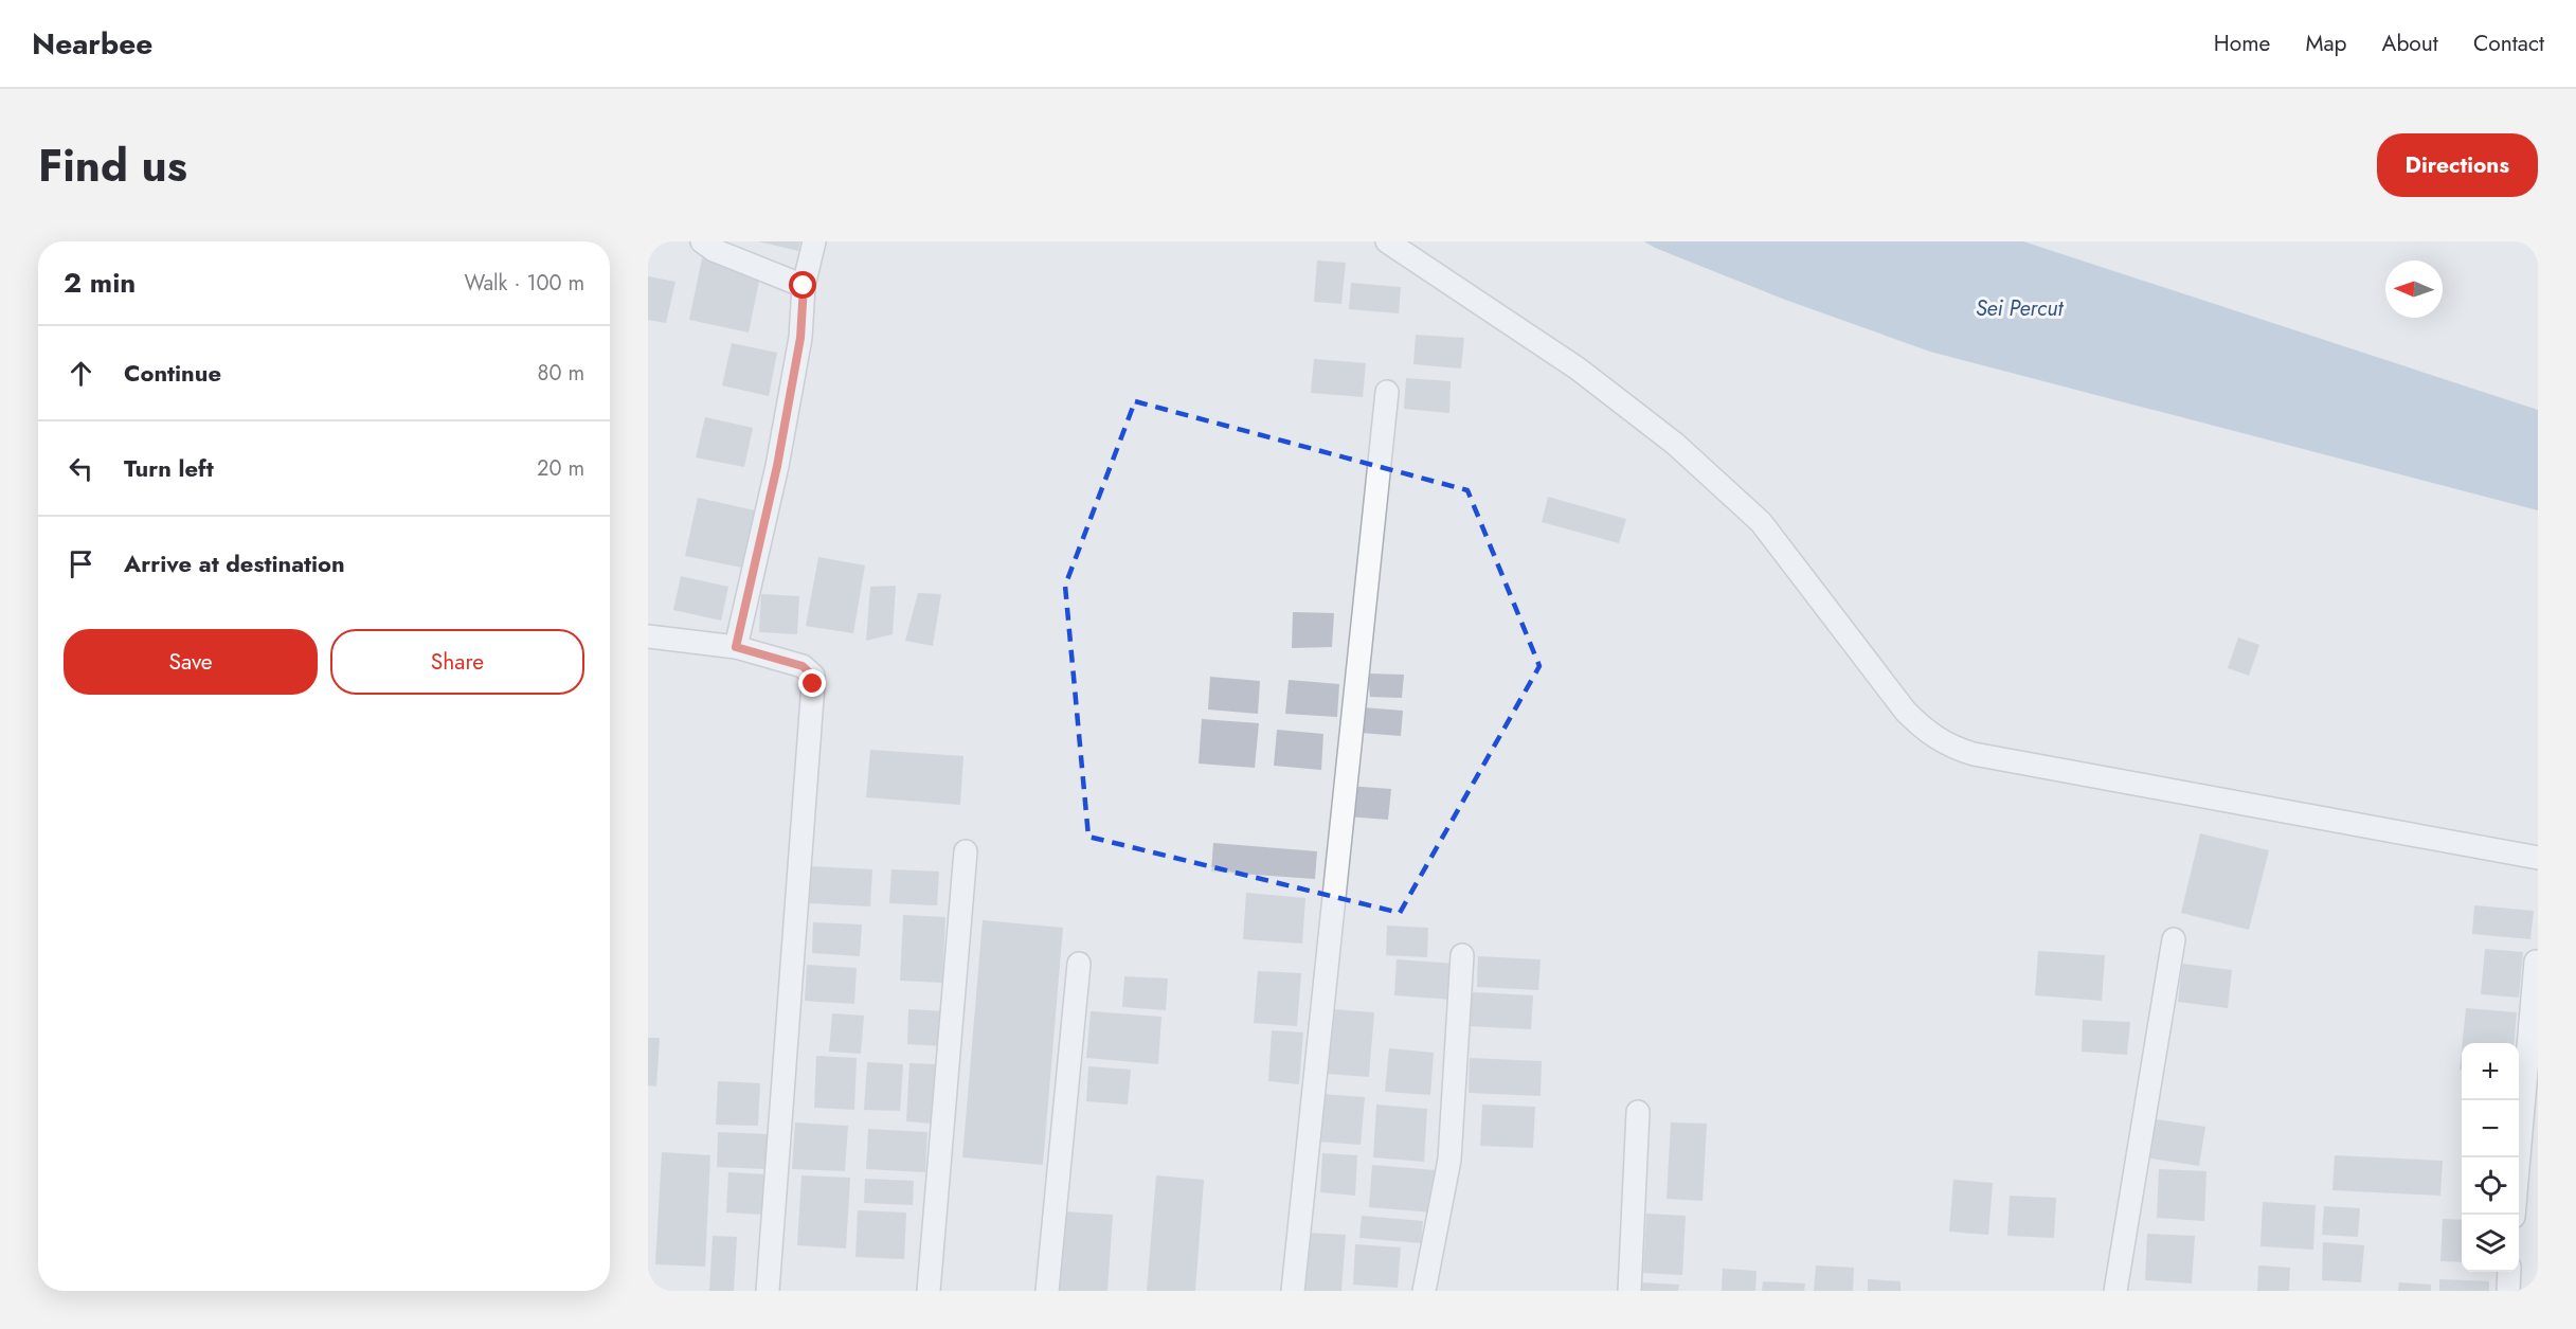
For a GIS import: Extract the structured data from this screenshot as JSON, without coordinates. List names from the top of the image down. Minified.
{"water":["Sei Percut"],"north":"left","page":{"header":"Nearbee","nav":["Home","Map","About","Contact"],"title":"Find us","buttons":["Directions",["Save","Share"]],"heading":["2 min","Walk · 100 m"],"list":[["Continue","80 m"],["Turn left","20 m"],"Arrive at destination"],"map_buttons":["+","−"]}}
